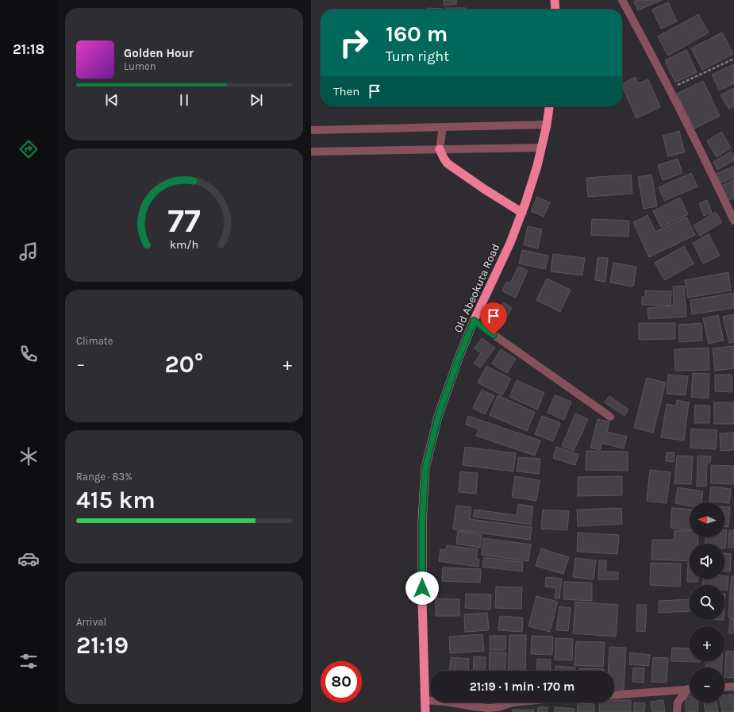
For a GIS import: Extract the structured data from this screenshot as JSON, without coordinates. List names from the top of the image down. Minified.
{"streets":{"highway":["Old Abeokuta Road"]},"north":"left","page":{"tabs":"21:18","turn":["160 m","Turn right"],"song":["Golden Hour","Lumen"],"then":"Then","tile":["Climate",["Range · 83%","415 km"],["Arrival","21:19"]],"heat":["−","20°","+"],"map_buttons":["+","−"],"limit":"80","trip":"21:19 · 1 min · 170 m","gauge":["77","km/h"]}}
